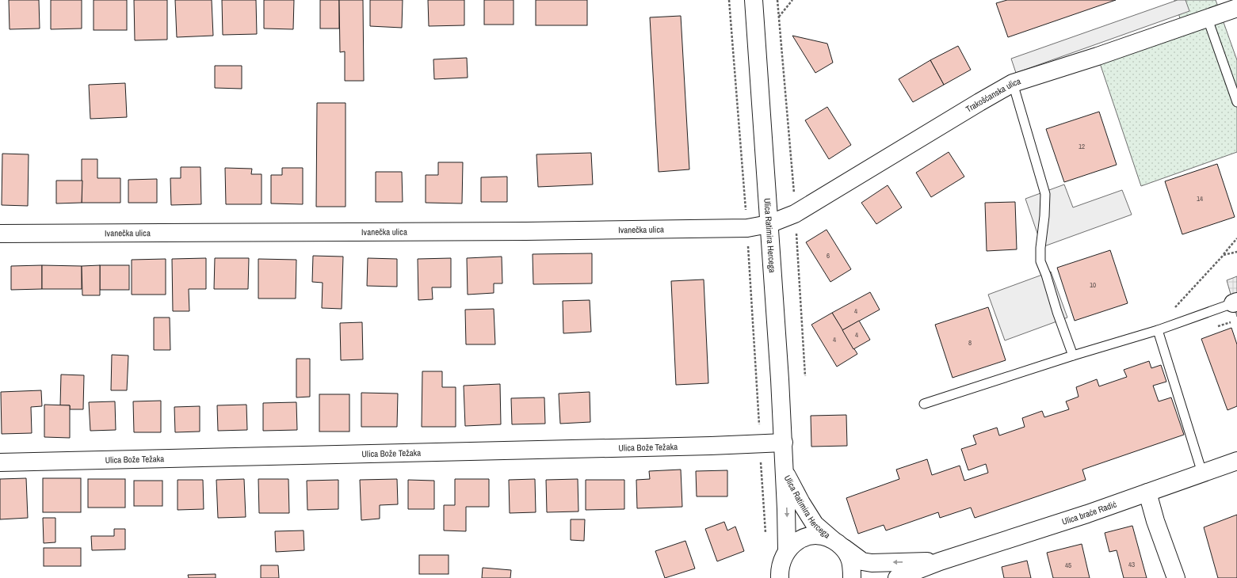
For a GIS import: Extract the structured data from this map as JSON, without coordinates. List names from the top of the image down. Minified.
{"streets":{"street":["Trakošćanska ulica","Ivanečka ulica","Ulica Ratimira Hercega","Ulica Bože Težaka","Ulica braće Radić"]},"crossings":[["Trakošćanska ulica","Ivanečka ulica"],["Trakošćanska ulica","Ulica Ratimira Hercega"],["Ivanečka ulica","Ulica Ratimira Hercega"],["Ulica Ratimira Hercega","Ulica Bože Težaka"],["Ulica Ratimira Hercega","Ulica braće Radić"]],"house_numbers":["12","14","6","10","4","4","4","8","43","45"]}
